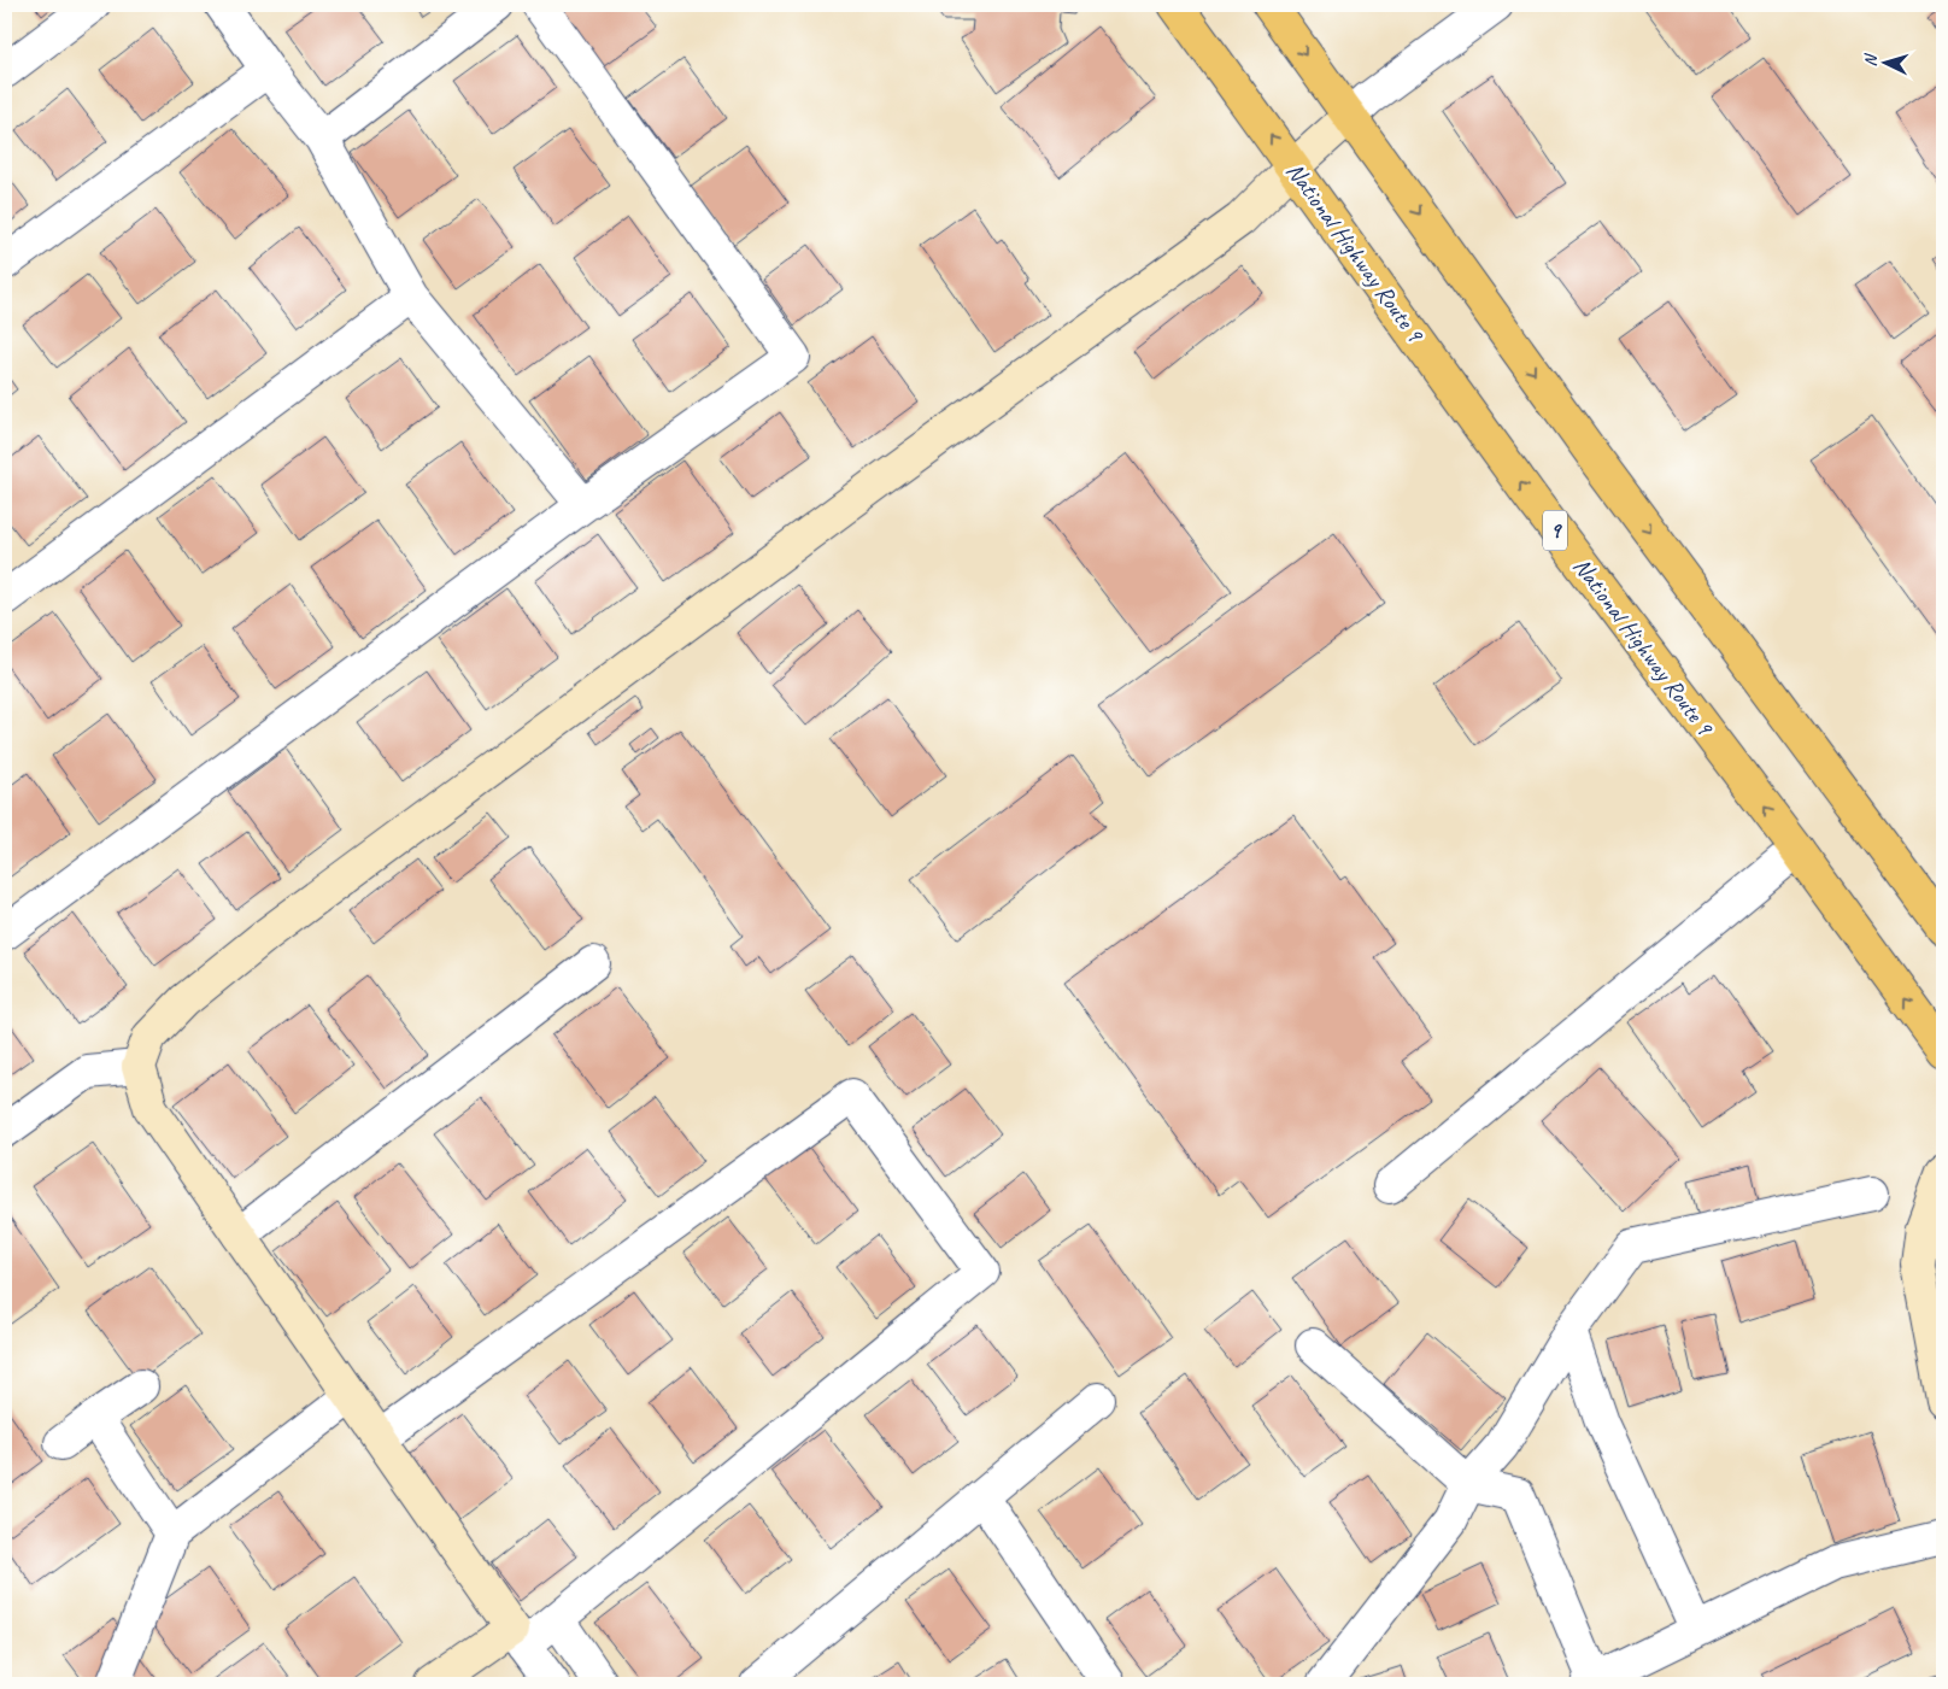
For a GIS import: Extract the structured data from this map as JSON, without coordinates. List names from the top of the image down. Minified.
{"streets":{"highway":["National Highway Route 9","9"]},"north":"left"}
